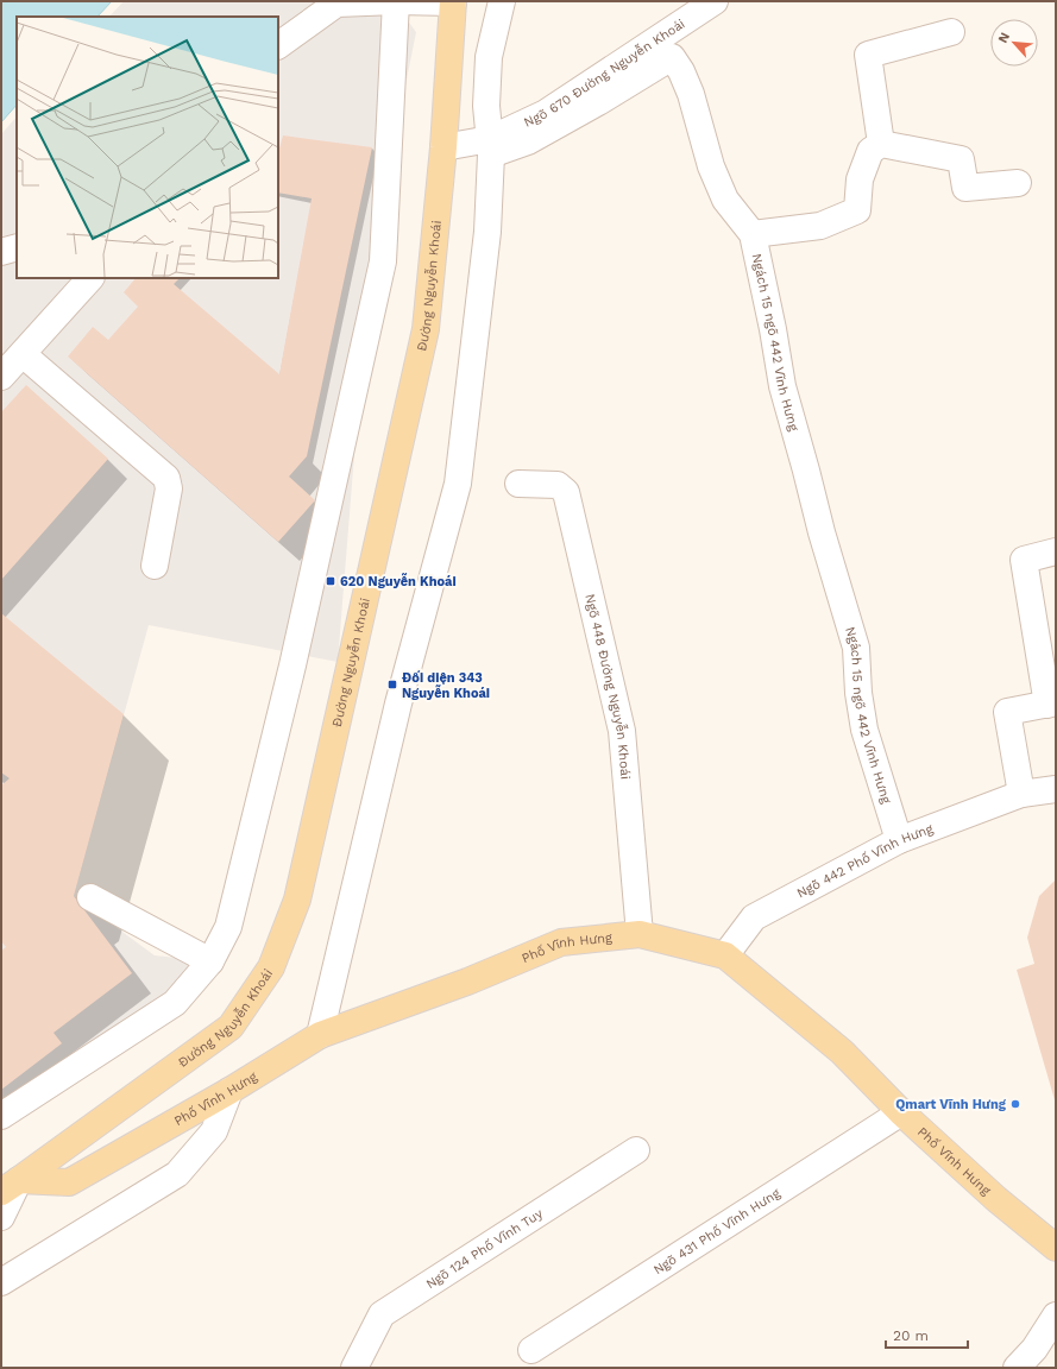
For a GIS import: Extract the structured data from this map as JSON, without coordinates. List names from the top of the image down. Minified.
{"streets":{"main road":["Đường Nguyễn Khoái","Phố Vĩnh Hưng"],"street":["Ngõ 670 Đường Nguyễn Khoái","Ngách 15 ngõ 442 Vĩnh Hưng","Ngõ 448 Đường Nguyễn Khoái","Ngõ 442 Phố Vĩnh Hưng","Ngõ 431 Phố Vĩnh Hưng","Ngõ 124 Phố Vĩnh Tuy"]},"crossings":[["Ngõ 670 Đường Nguyễn Khoái","Ngách 15 ngõ 442 Vĩnh Hưng"],["Đường Nguyễn Khoái","Phố Vĩnh Hưng"],["Ngách 15 ngõ 442 Vĩnh Hưng","Ngõ 442 Phố Vĩnh Hưng"],["Ngõ 448 Đường Nguyễn Khoái","Phố Vĩnh Hưng"],["Ngõ 442 Phố Vĩnh Hưng","Phố Vĩnh Hưng"],["Phố Vĩnh Hưng","Ngõ 431 Phố Vĩnh Hưng"]],"places":{"transit":["620 Nguyễn Khoái","Đối diện 343 Nguyễn Khoái"],"other":["Qmart Vĩnh Hưng"]},"scale_bar":"20 m","north":"top left"}
